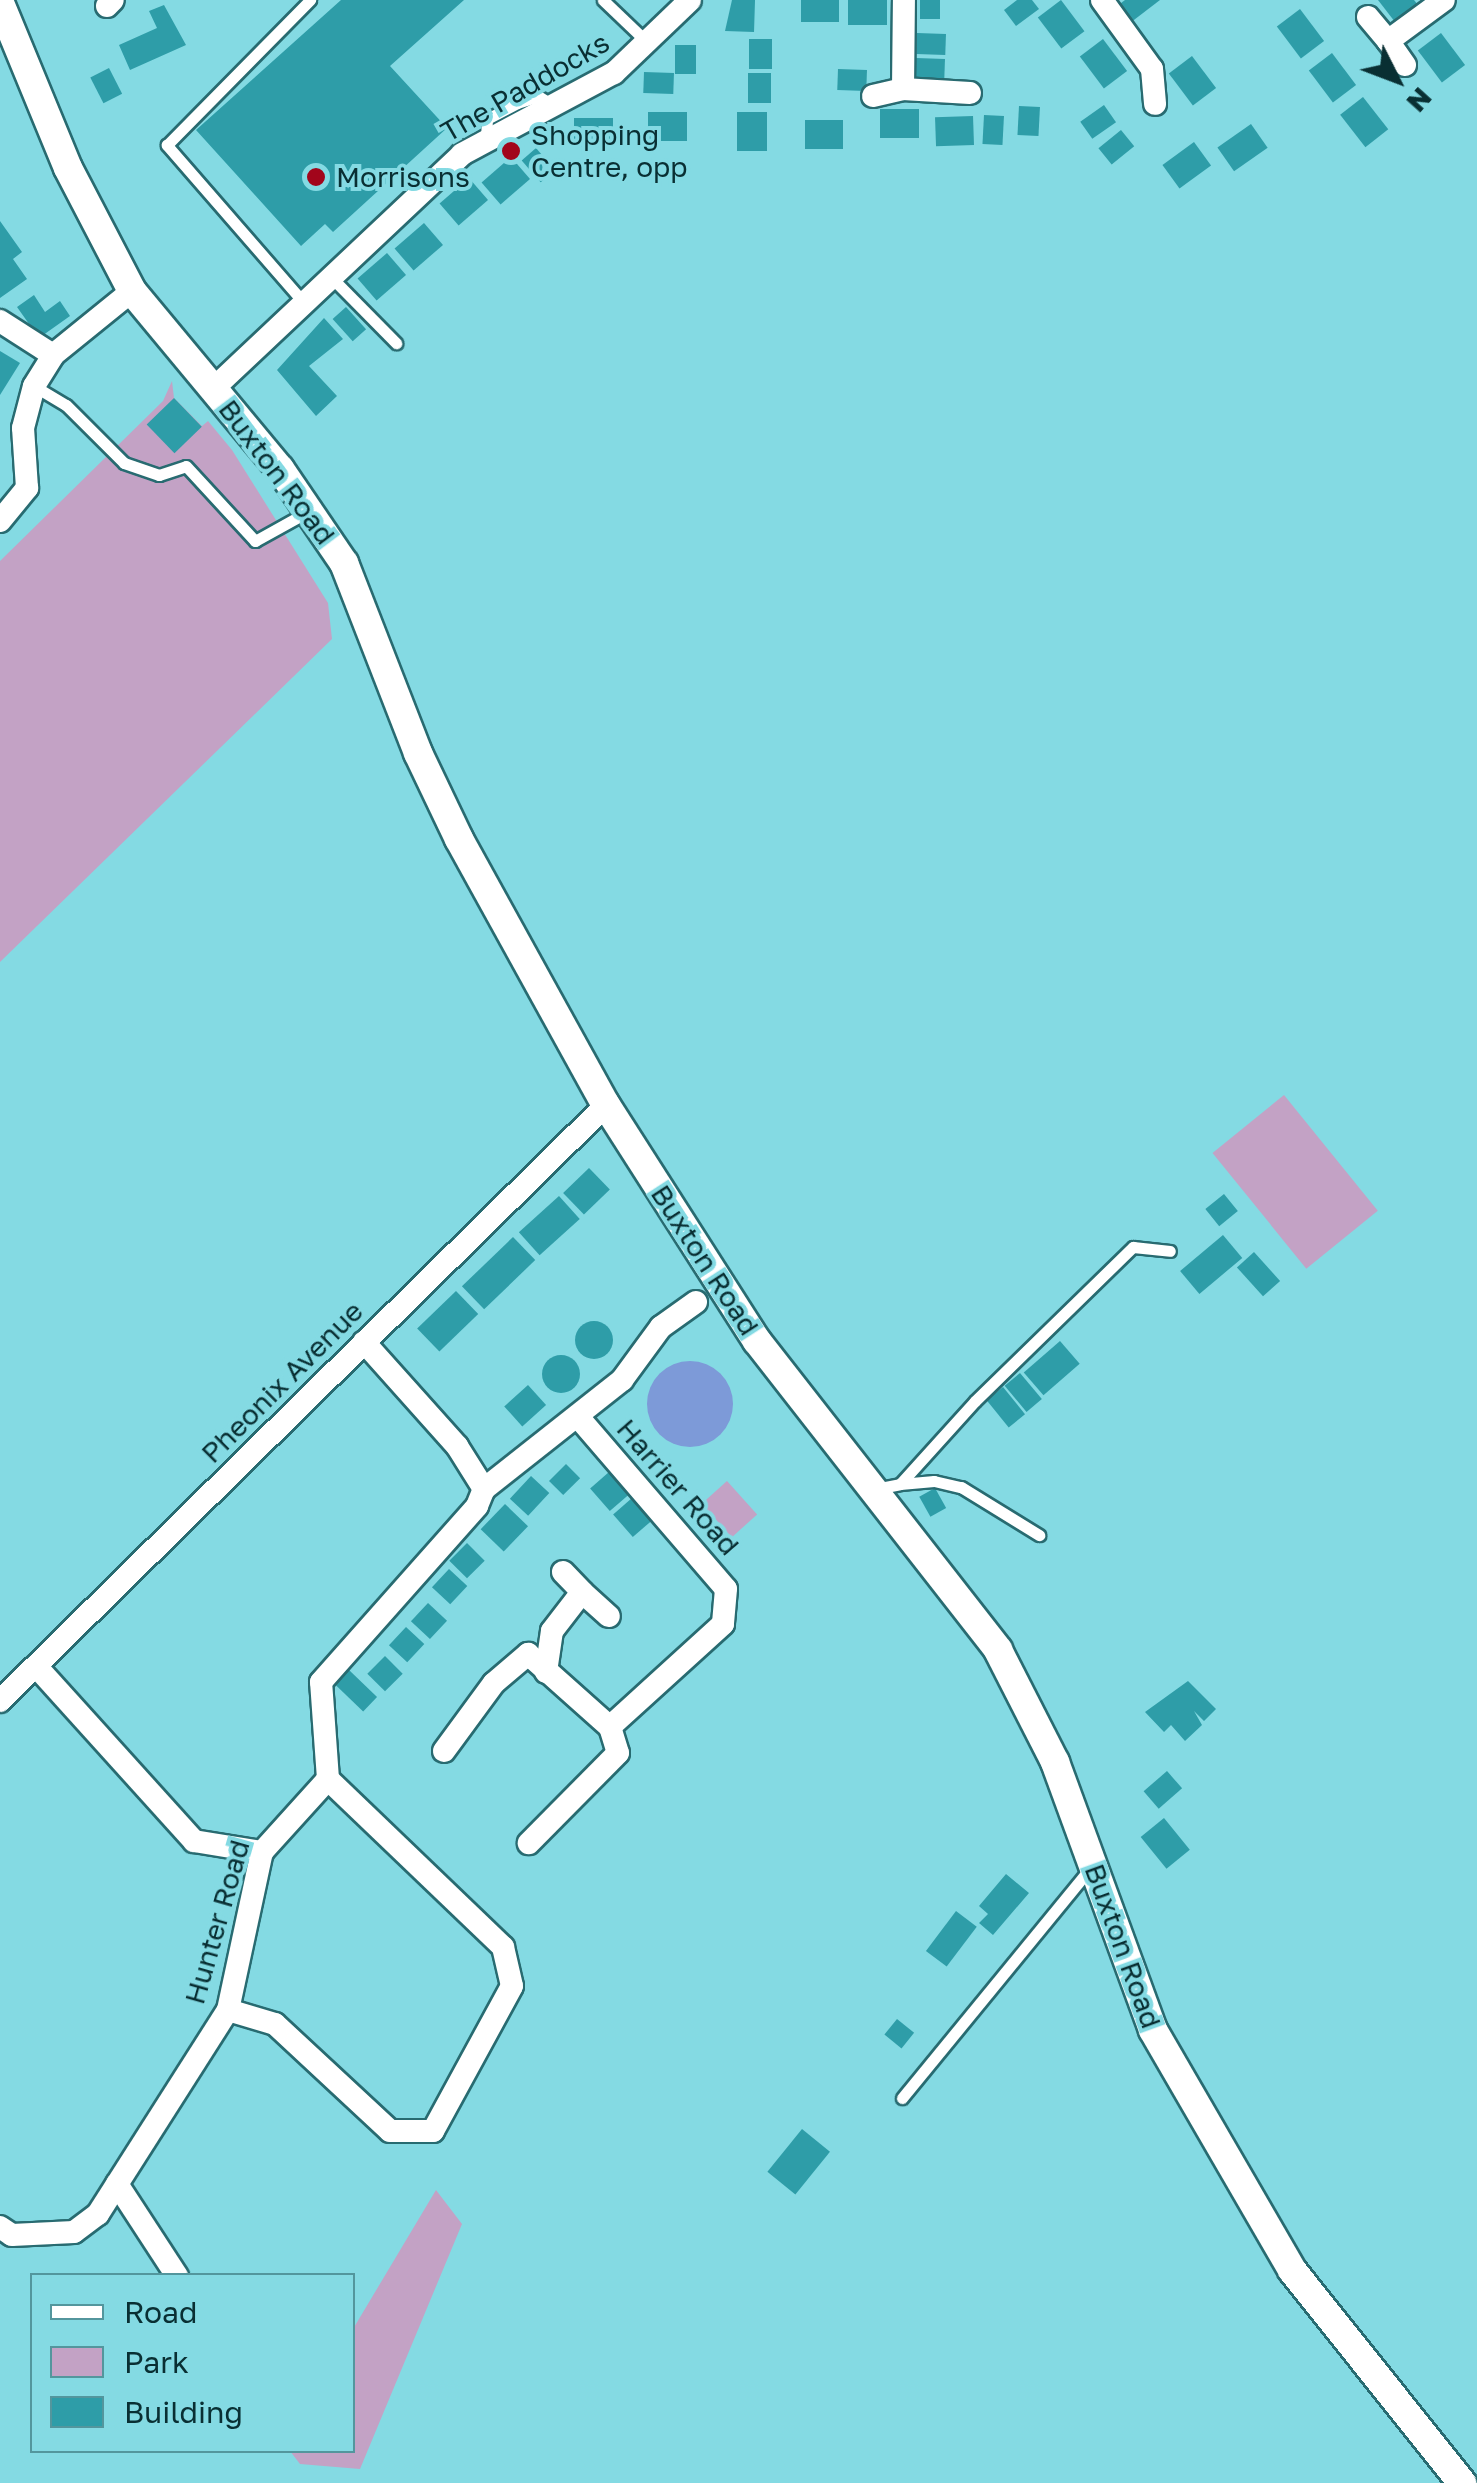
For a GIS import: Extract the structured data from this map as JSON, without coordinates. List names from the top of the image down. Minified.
{"streets":{"street":["The Paddocks","Buxton Road","Pheonix Avenue","Harrier Road","Hunter Road"]},"crossings":[["The Paddocks","Buxton Road"],["Buxton Road","Pheonix Avenue"]],"places":["Shopping Centre, opp","Morrisons"],"legend":["Road","Park","Building"],"north":"bottom right"}
